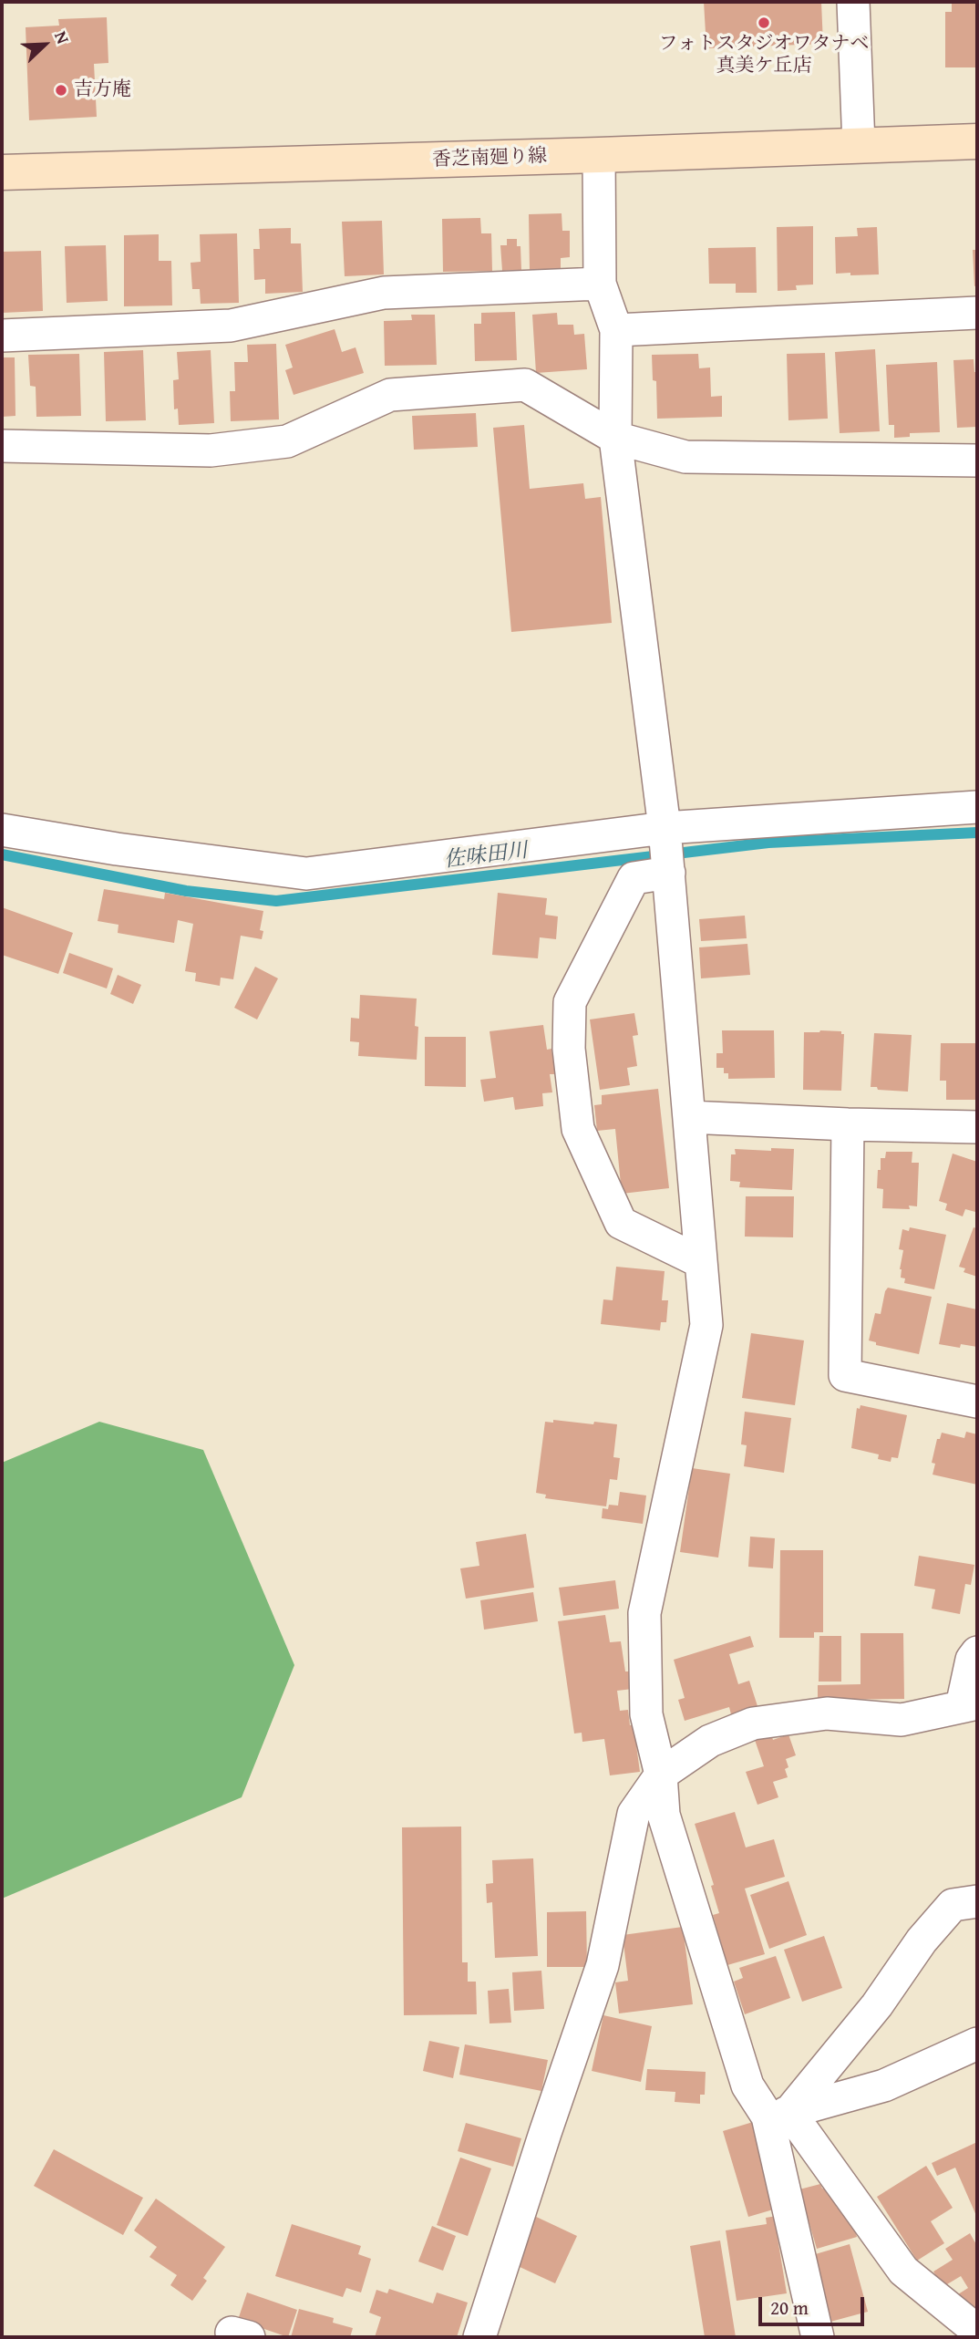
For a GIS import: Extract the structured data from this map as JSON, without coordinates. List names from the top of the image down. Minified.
{"streets":{"street":["香芝南廻り線"]},"water":["佐味田川"],"places":["フォトスタジオワタナベ 真美ケ丘店","吉方庵"],"scale_bar":"20 m","north":"top right"}
